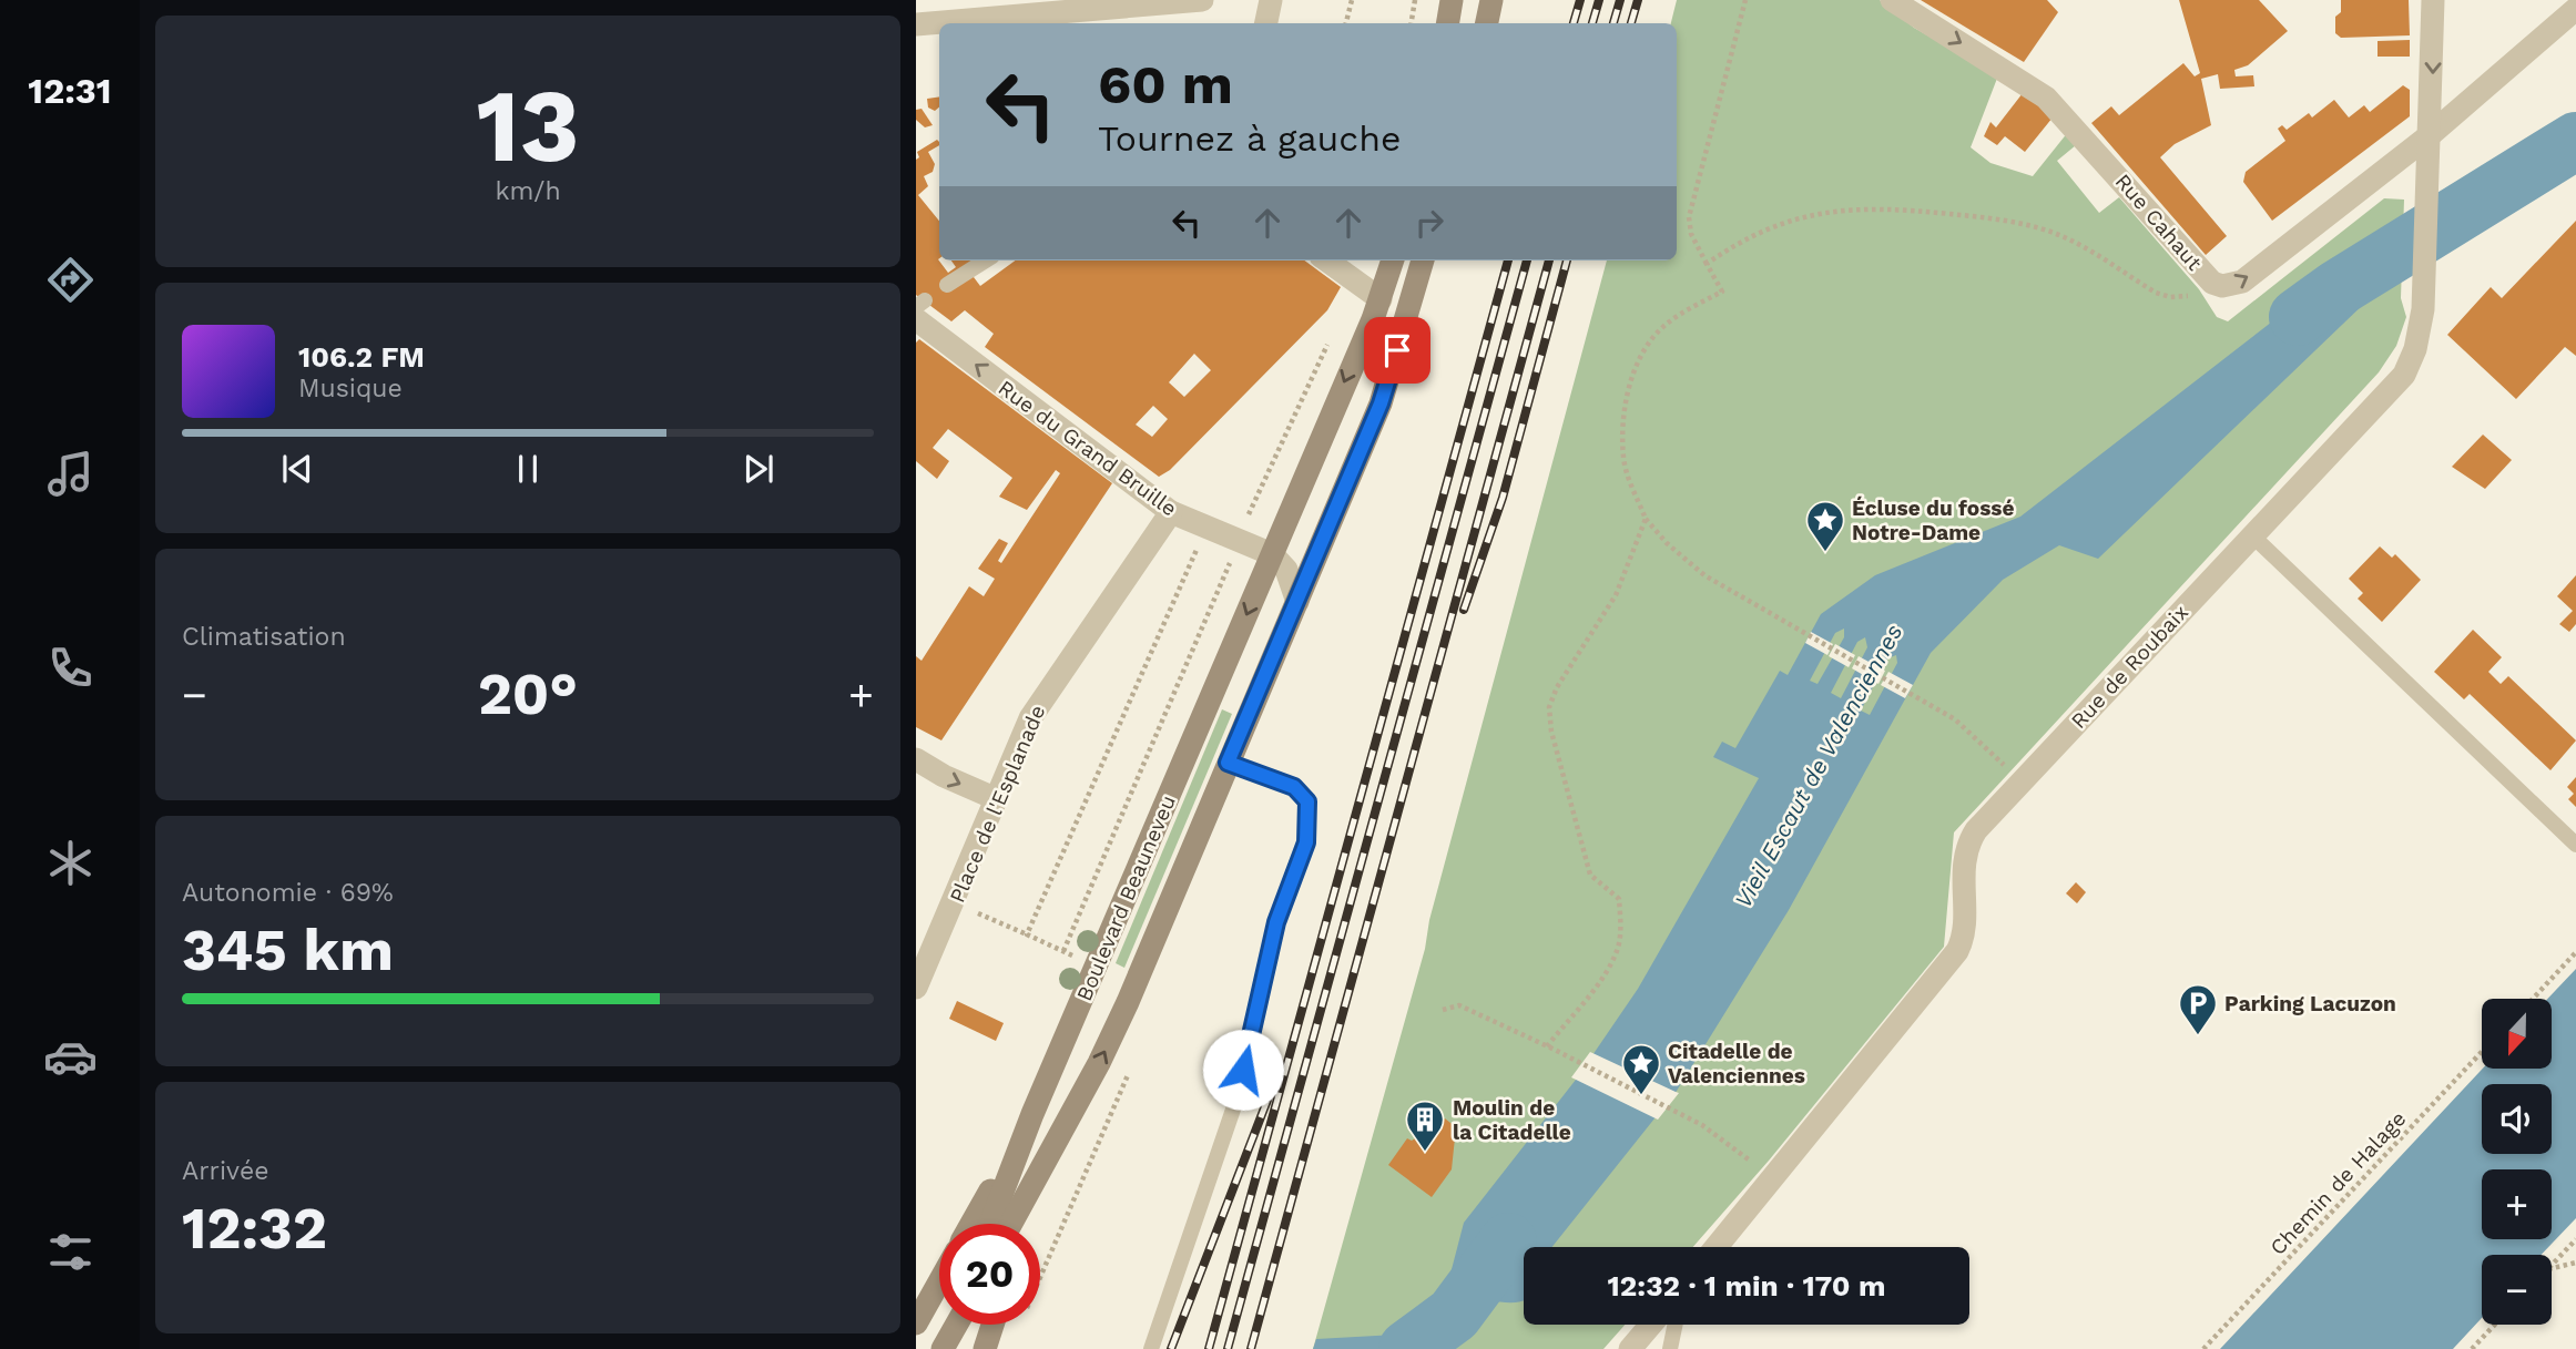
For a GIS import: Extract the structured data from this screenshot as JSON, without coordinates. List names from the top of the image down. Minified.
{"streets":{"main road":["Boulevard Beauneveu"],"street":["Rue Cahaut","Rue du Grand Bruille","Rue de Roubaix","Place de l'Esplanade"],"path":["Chemin de Halage"]},"crossings":[["Rue Cahaut","Rue de Roubaix"],["Rue du Grand Bruille","Place de l'Esplanade"],["Rue du Grand Bruille","Boulevard Beauneveu"]],"one_way":["Rue du Grand Bruille"],"water":["Vieil Escaut de Valenciennes"],"places":{"place":["Écluse du fossé Notre-Dame","Citadelle de Valenciennes"],"parking":["Parking Lacuzon"],"building":["Moulin de la Citadelle"]},"north":"bottom","page":{"tabs":"12:31","tile":[["13","km/h"],"Climatisation",["Autonomie · 69%","345 km"],["Arrivée","12:32"]],"turn":["60 m","Tournez à gauche"],"song":["106.2 FM","Musique"],"heat":["−","20°","+"],"map_buttons":["+","−"],"limit":"20","trip":"12:32 · 1 min · 170 m"}}
